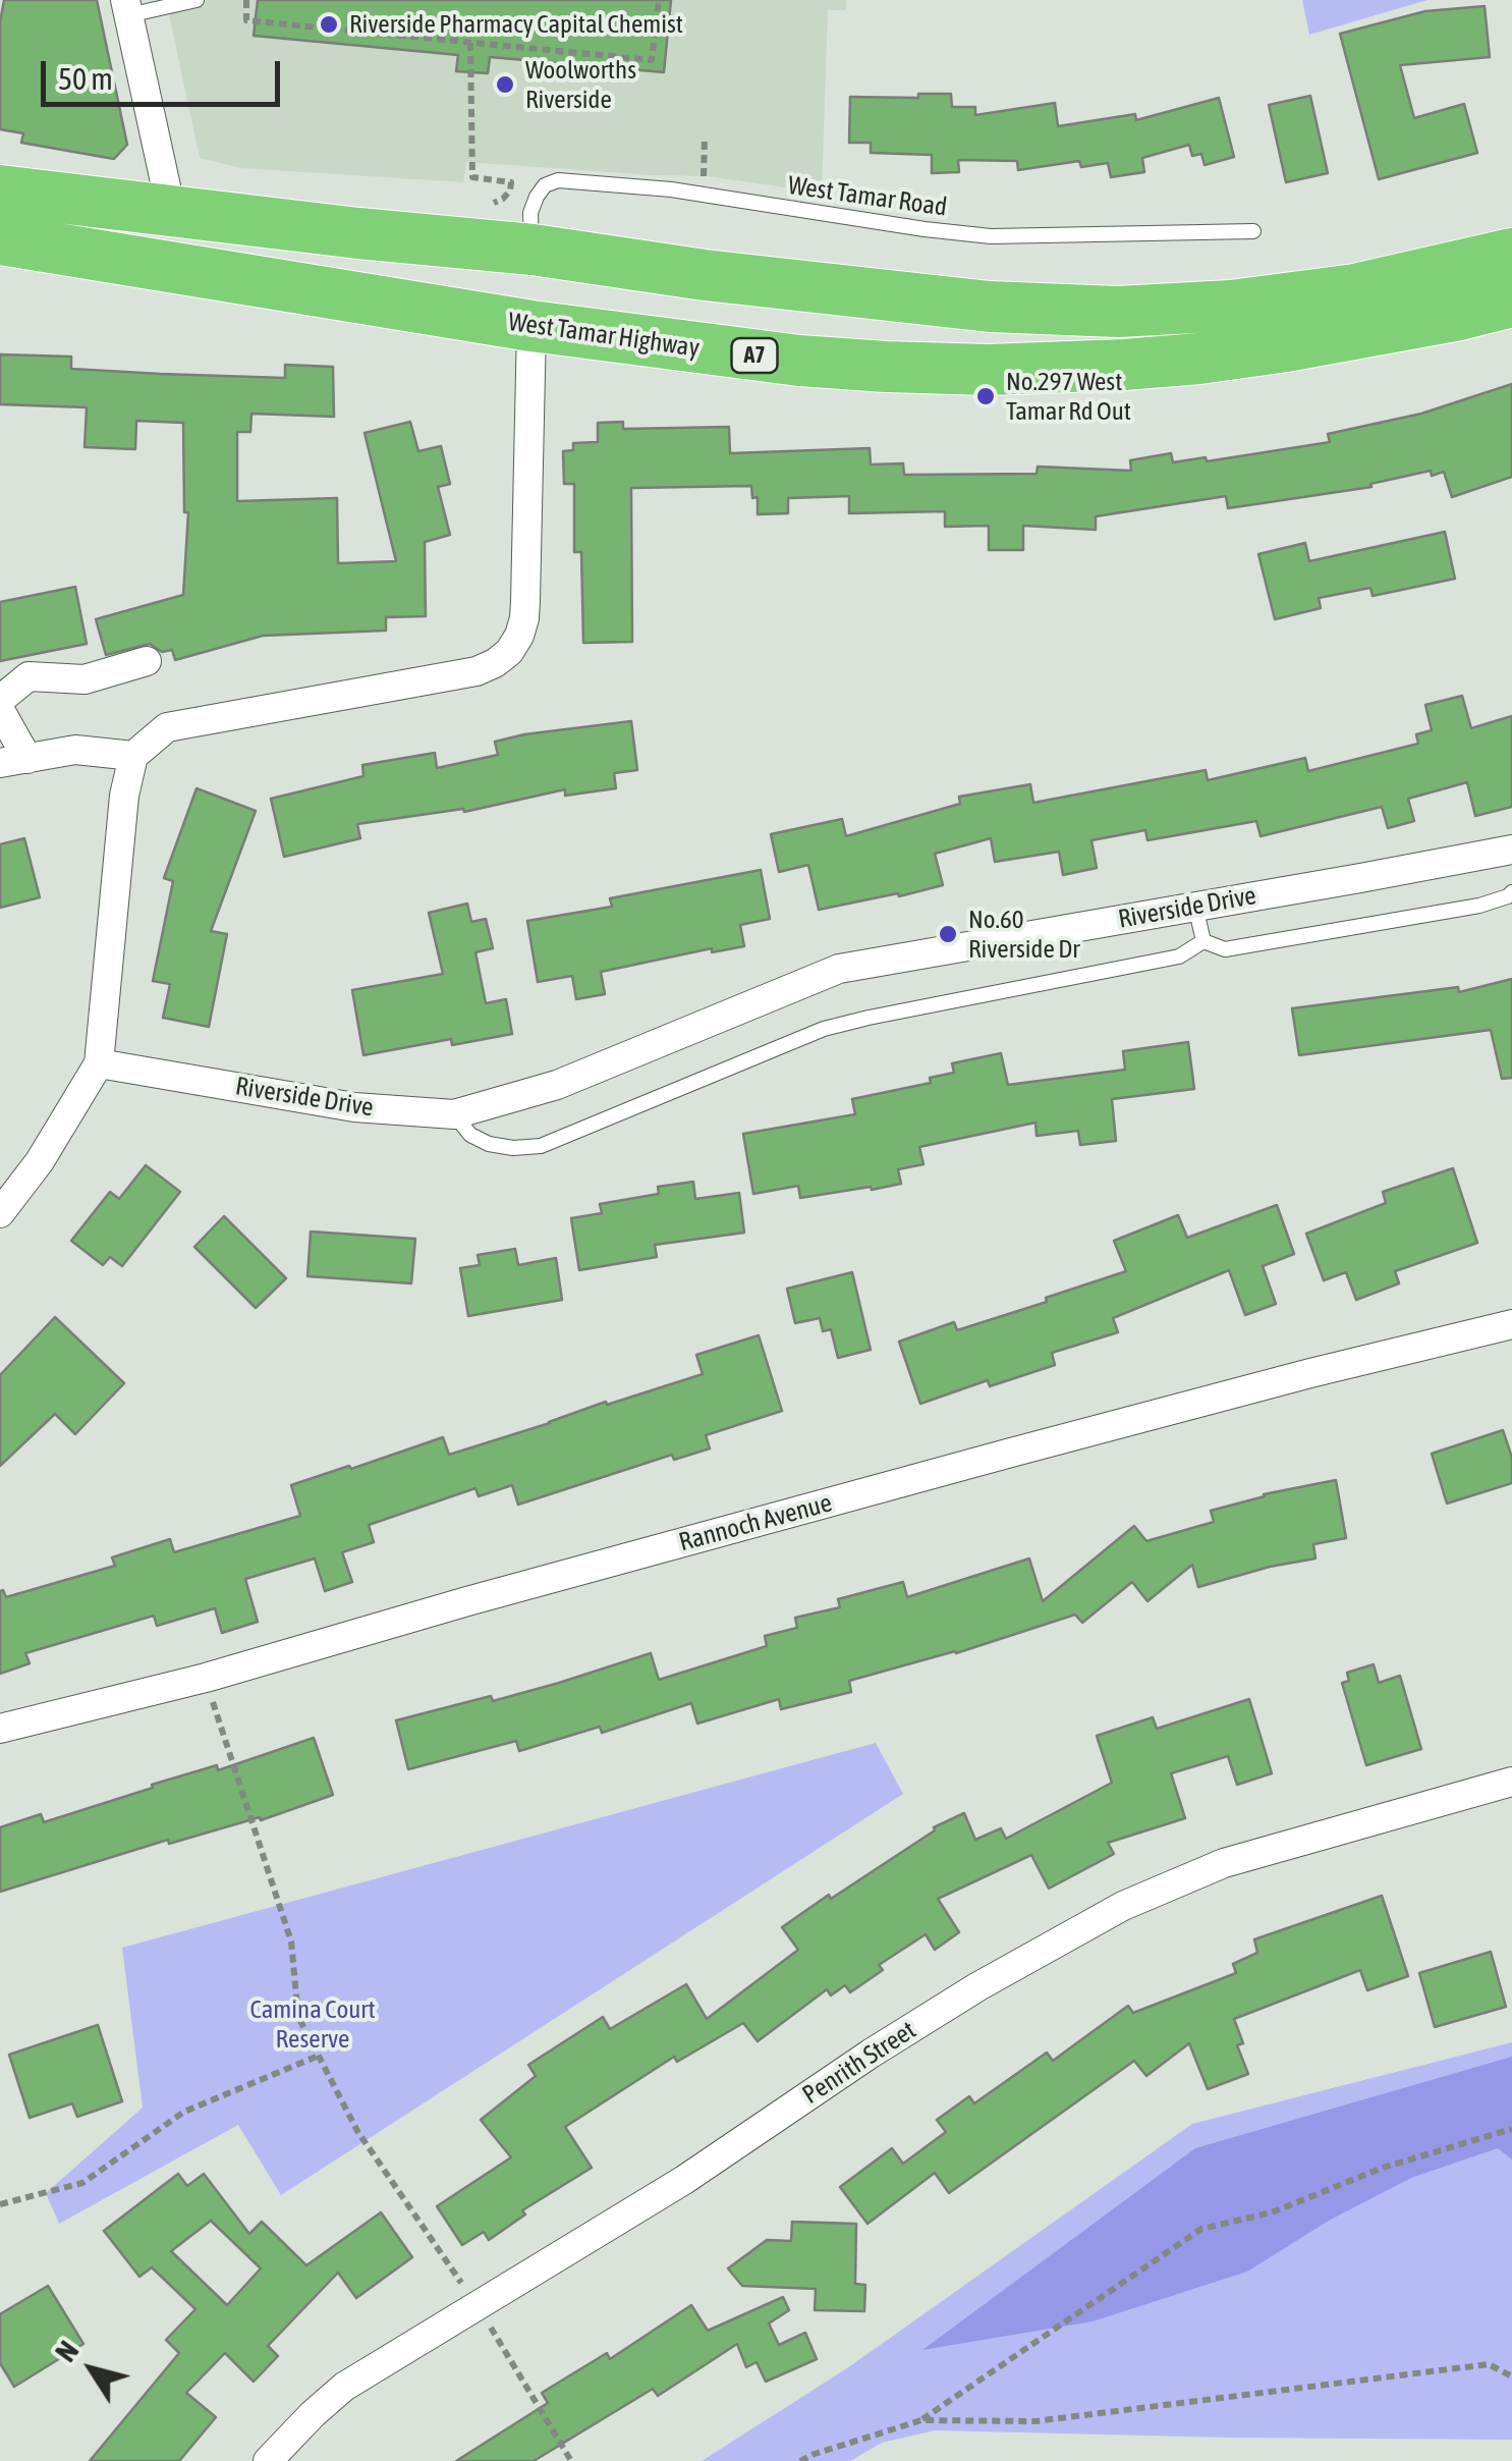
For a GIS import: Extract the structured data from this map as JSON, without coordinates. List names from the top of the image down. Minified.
{"streets":{"highway":["West Tamar Highway","A7"],"street":["Riverside Drive","Rannoch Avenue","Penrith Street"],"lane":["West Tamar Road"]},"parks":["Camina Court Reserve"],"places":["Riverside Pharmacy Capital Chemist","Woolworths Riverside","No.297 West Tamar Rd Out","No.60 Riverside Dr"],"scale_bar":"50 m","north":"top left"}
